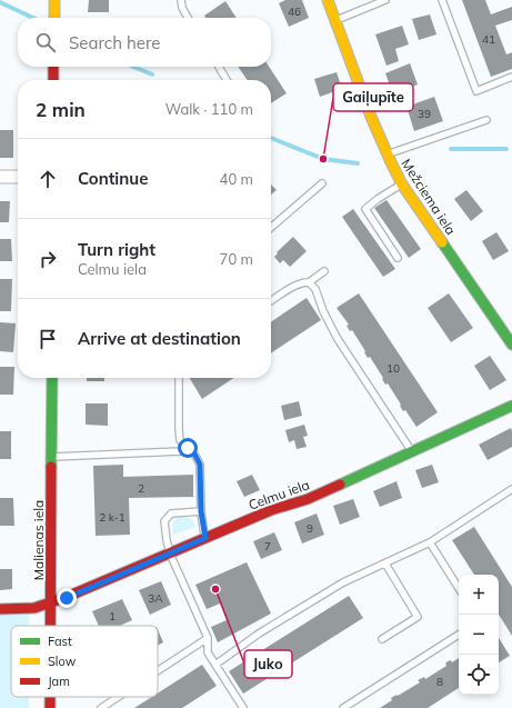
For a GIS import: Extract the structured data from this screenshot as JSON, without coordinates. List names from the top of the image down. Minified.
{"streets":{"street":["Mežciema iela","Celmu iela","Malienas iela"]},"crossings":[["Celmu iela","Malienas iela"]],"places":["Gaiļupīte","Juko"],"house_numbers":["46","41","39","10","2","2 k-1","9","7","3A","1","8"],"legend":["Fast","Slow","Jam"],"page":{"search":"Search here","heading":["2 min","Walk · 110 m"],"list":[["Continue","40 m"],["Turn right","Celmu iela","70 m"],"Arrive at destination"],"map_buttons":["+","−"]}}
